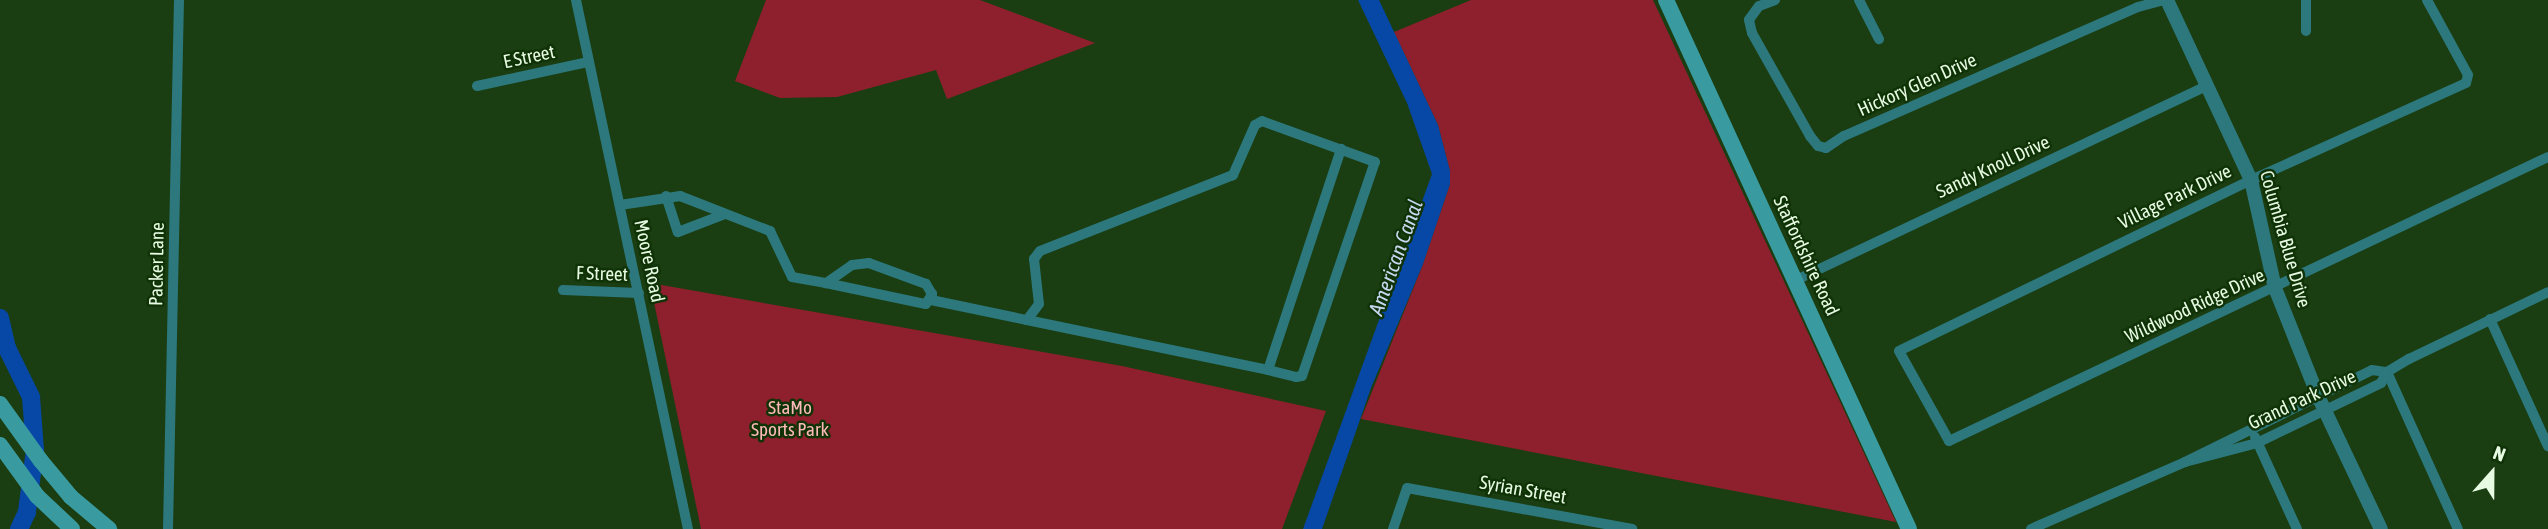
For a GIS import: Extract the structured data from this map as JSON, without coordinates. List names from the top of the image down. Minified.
{"streets":{"main road":["Staffordshire Road"],"street":["E Street","Hickory Glen Drive","Sandy Knoll Drive","Village Park Drive","Columbia Blue Drive","Moore Road","Packer Lane","F Street","Wildwood Ridge Drive","Grand Park Drive","Syrian Street"]},"crossings":[["E Street","Moore Road"],["Hickory Glen Drive","Columbia Blue Drive"],["Sandy Knoll Drive","Columbia Blue Drive"],["Sandy Knoll Drive","Staffordshire Road"],["Village Park Drive","Columbia Blue Drive"],["Village Park Drive","Wildwood Ridge Drive"],["Columbia Blue Drive","Wildwood Ridge Drive"],["Columbia Blue Drive","Grand Park Drive"],["Moore Road","F Street"]],"water":["American Canal"],"parks":["StaMo Sports Park"],"north":"top"}
